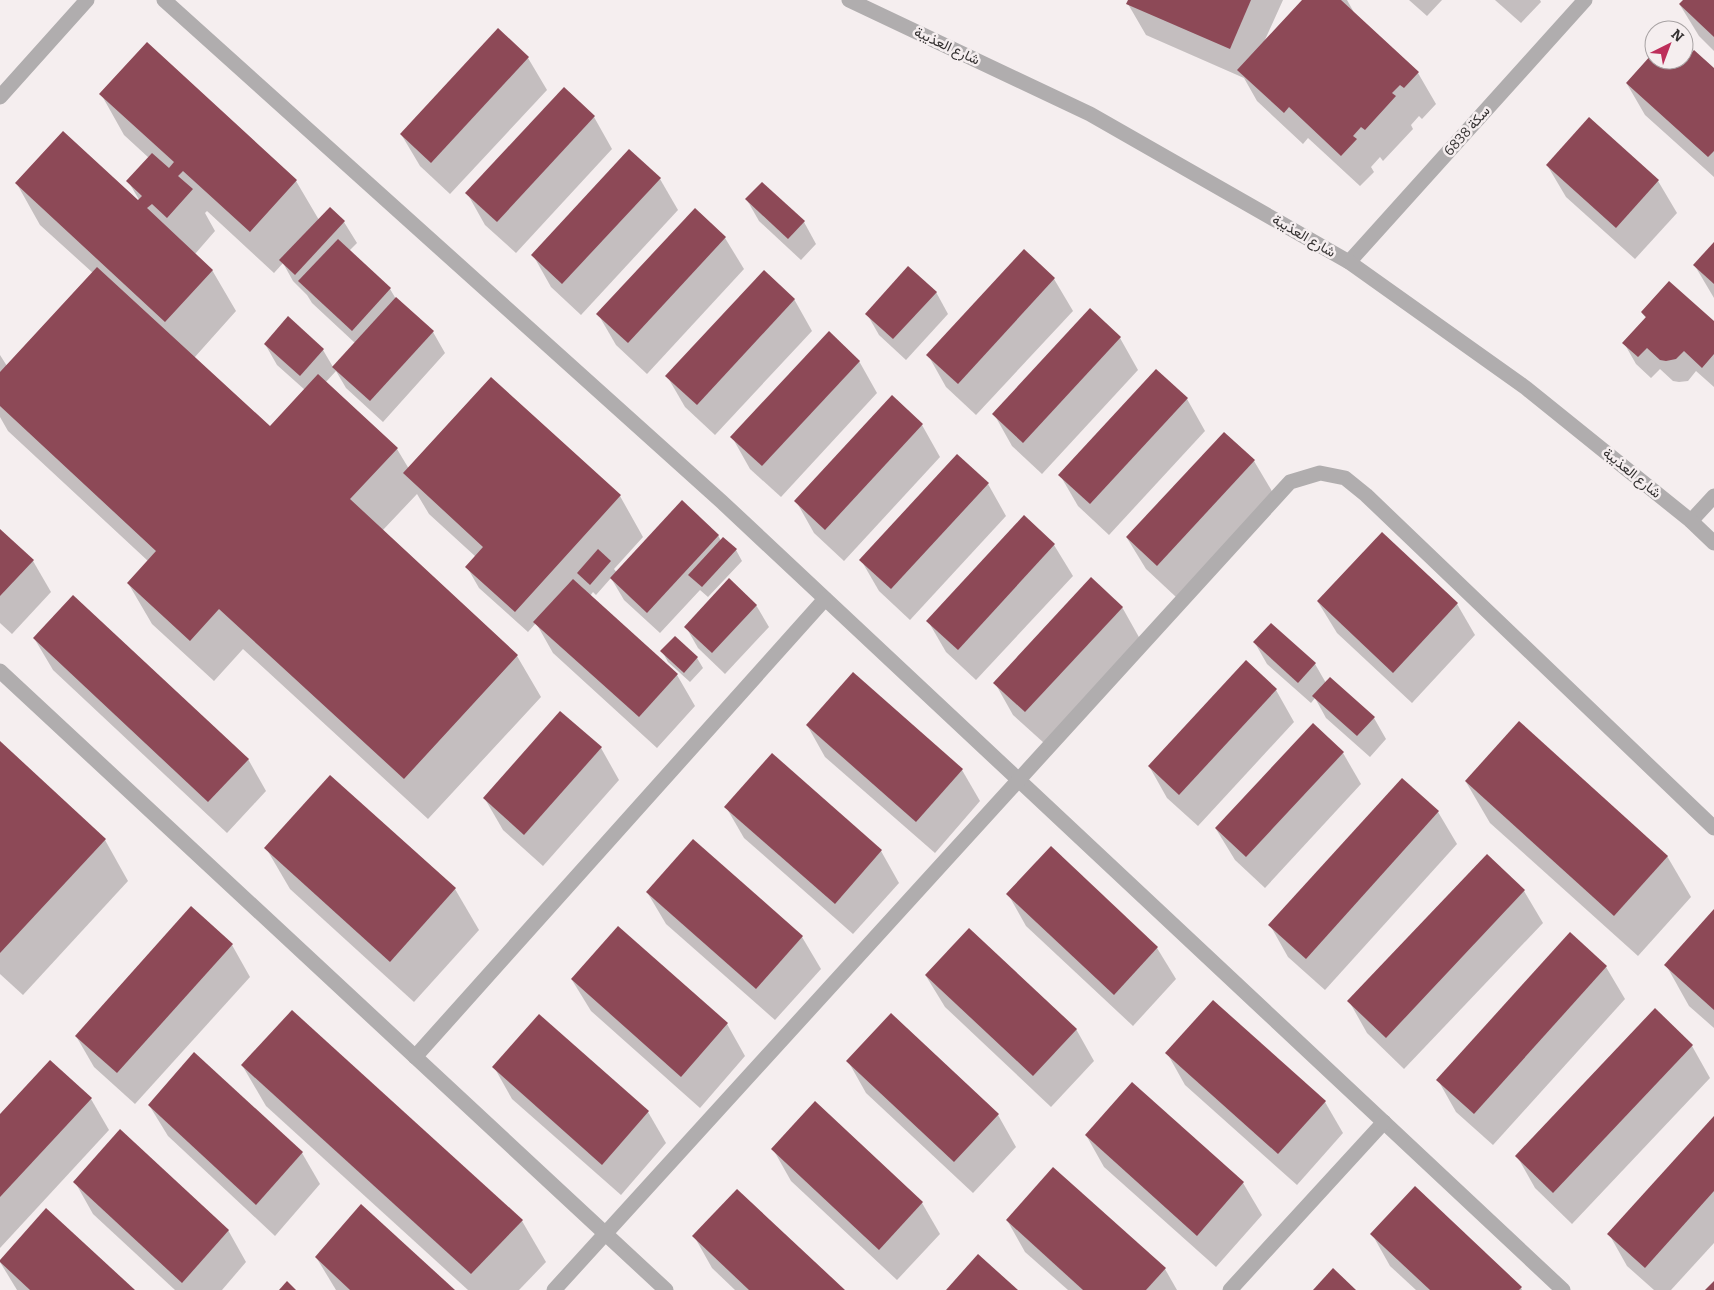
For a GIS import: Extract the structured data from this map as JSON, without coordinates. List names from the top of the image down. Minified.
{"streets":{"street":["شارع العذيبة","سكة 6838"]},"crossings":[["شارع العذيبة","سكة 6838"]],"north":"top right"}
